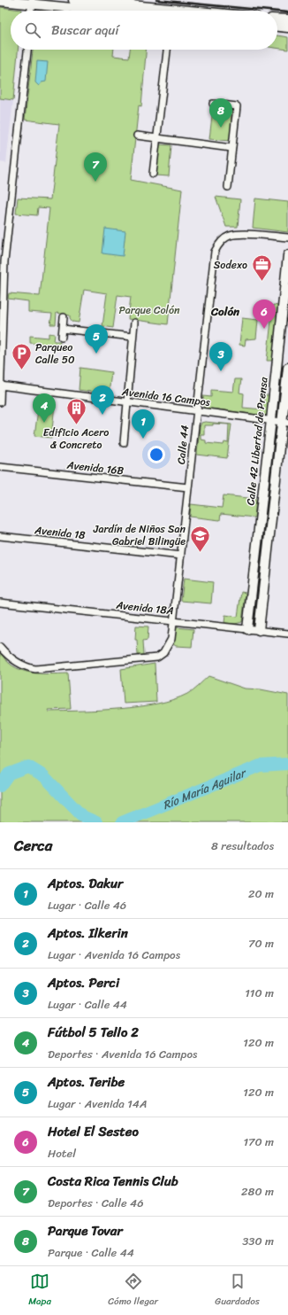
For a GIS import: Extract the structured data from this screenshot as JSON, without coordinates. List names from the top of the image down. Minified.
{"streets":{"main road":["Calle 42 Libertad de Prensa"],"street":["Avenida 16 Campos","Calle 44","Avenida 16B","Avenida 18","Avenida 18A"]},"crossings":[["Avenida 16 Campos","Calle 42 Libertad de Prensa"],["Avenida 16 Campos","Calle 44"],["Calle 42 Libertad de Prensa","Avenida 18A"],["Calle 44","Avenida 16B"],["Calle 44","Avenida 18"],["Calle 44","Avenida 18A"]],"districts":["Colón"],"water":["Río María Aguilar"],"parks":["Parque Colón"],"places":{"office":["Sodexo"],"parking":["Parqueo Calle 50"],"building":["Edificio Acero & Concreto"],"school or university":["Jardín de Niños San Gabriel Bilingüe"]},"page":{"search":"Buscar aquí","pins":["8","7","6","5","3","2","4","1"],"heading":["Cerca","8 resultados"],"list":[{"mark":"1","name":"Aptos. Dakur","note":"Lugar · Calle 46","value":"20 m"},{"mark":"2","name":"Aptos. Ilkerin","note":"Lugar · Avenida 16 Campos","value":"70 m"},{"mark":"3","name":"Aptos. Perci","note":"Lugar · Calle 44","value":"110 m"},{"mark":"4","name":"Fútbol 5 Tello 2","note":"Deportes · Avenida 16 Campos","value":"120 m"},{"mark":"5","name":"Aptos. Teribe","note":"Lugar · Avenida 14A","value":"120 m"},{"mark":"6","name":"Hotel El Sesteo","note":"Hotel","value":"170 m"},{"mark":"7","name":"Costa Rica Tennis Club","note":"Deportes · Calle 46","value":"280 m"},{"mark":"8","name":"Parque Tovar","note":"Parque · Calle 44","value":"330 m"}],"nav":["Mapa","Cómo llegar","Guardados"]}}
